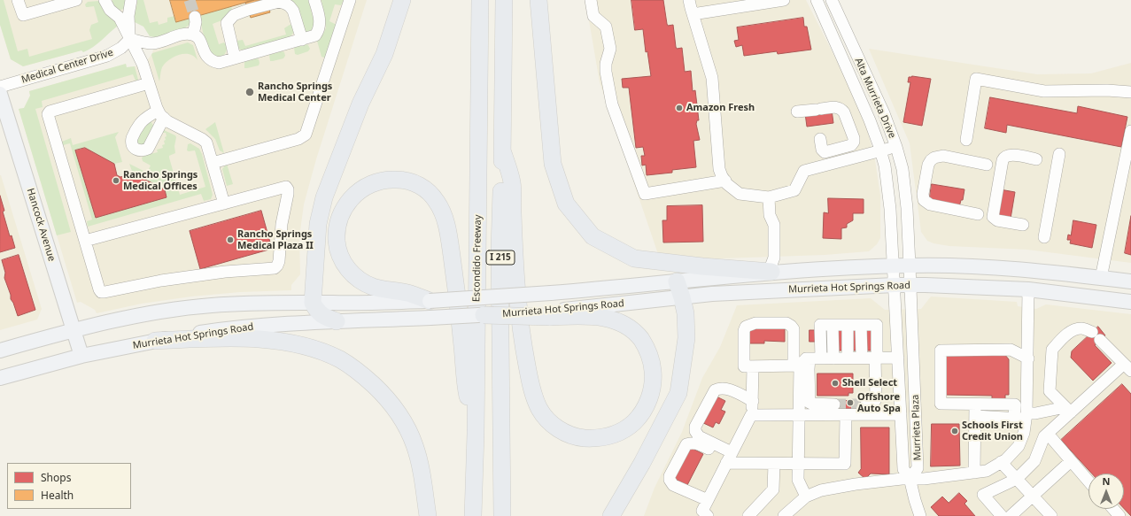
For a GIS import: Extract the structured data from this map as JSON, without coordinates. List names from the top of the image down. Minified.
{"streets":{"highway":["I 215","Escondido Freeway"],"main road":["Hancock Avenue","Murrieta Hot Springs Road"],"street":["Medical Center Drive","Alta Murrieta Drive","Murrieta Plaza"]},"crossings":[["Alta Murrieta Drive","Murrieta Hot Springs Road"],["Alta Murrieta Drive","Murrieta Plaza"],["Hancock Avenue","Murrieta Hot Springs Road"],["Murrieta Hot Springs Road","Murrieta Plaza"]],"places":["Rancho Springs Medical Center","Amazon Fresh","Rancho Springs Medical Offices","Rancho Springs Medical Plaza II","Shell Select","Offshore Auto Spa","Schools First Credit Union"],"legend":["Shops","Health"],"north":"top"}
